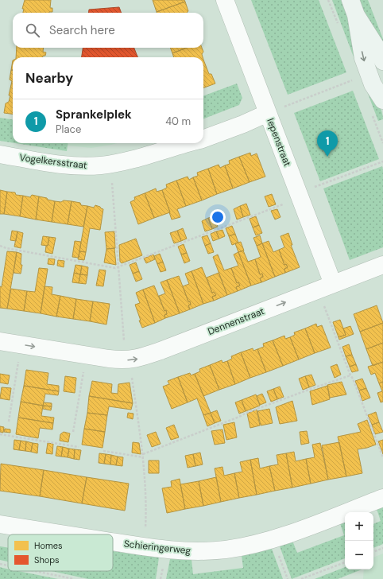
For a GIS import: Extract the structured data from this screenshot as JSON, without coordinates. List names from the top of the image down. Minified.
{"streets":{"street":["Iepenstraat","Vogelkersstraat","Dennenstraat","Schieringerweg"]},"crossings":[["Iepenstraat","Vogelkersstraat"],["Iepenstraat","Dennenstraat"]],"one_way":["Dennenstraat"],"legend":["Homes","Shops"],"page":{"search":"Search here","heading":"Nearby","list":[{"mark":"1","name":"Sprankelplek","note":"Place","value":"40 m"}],"pins":"1","map_buttons":["+","−"]}}
